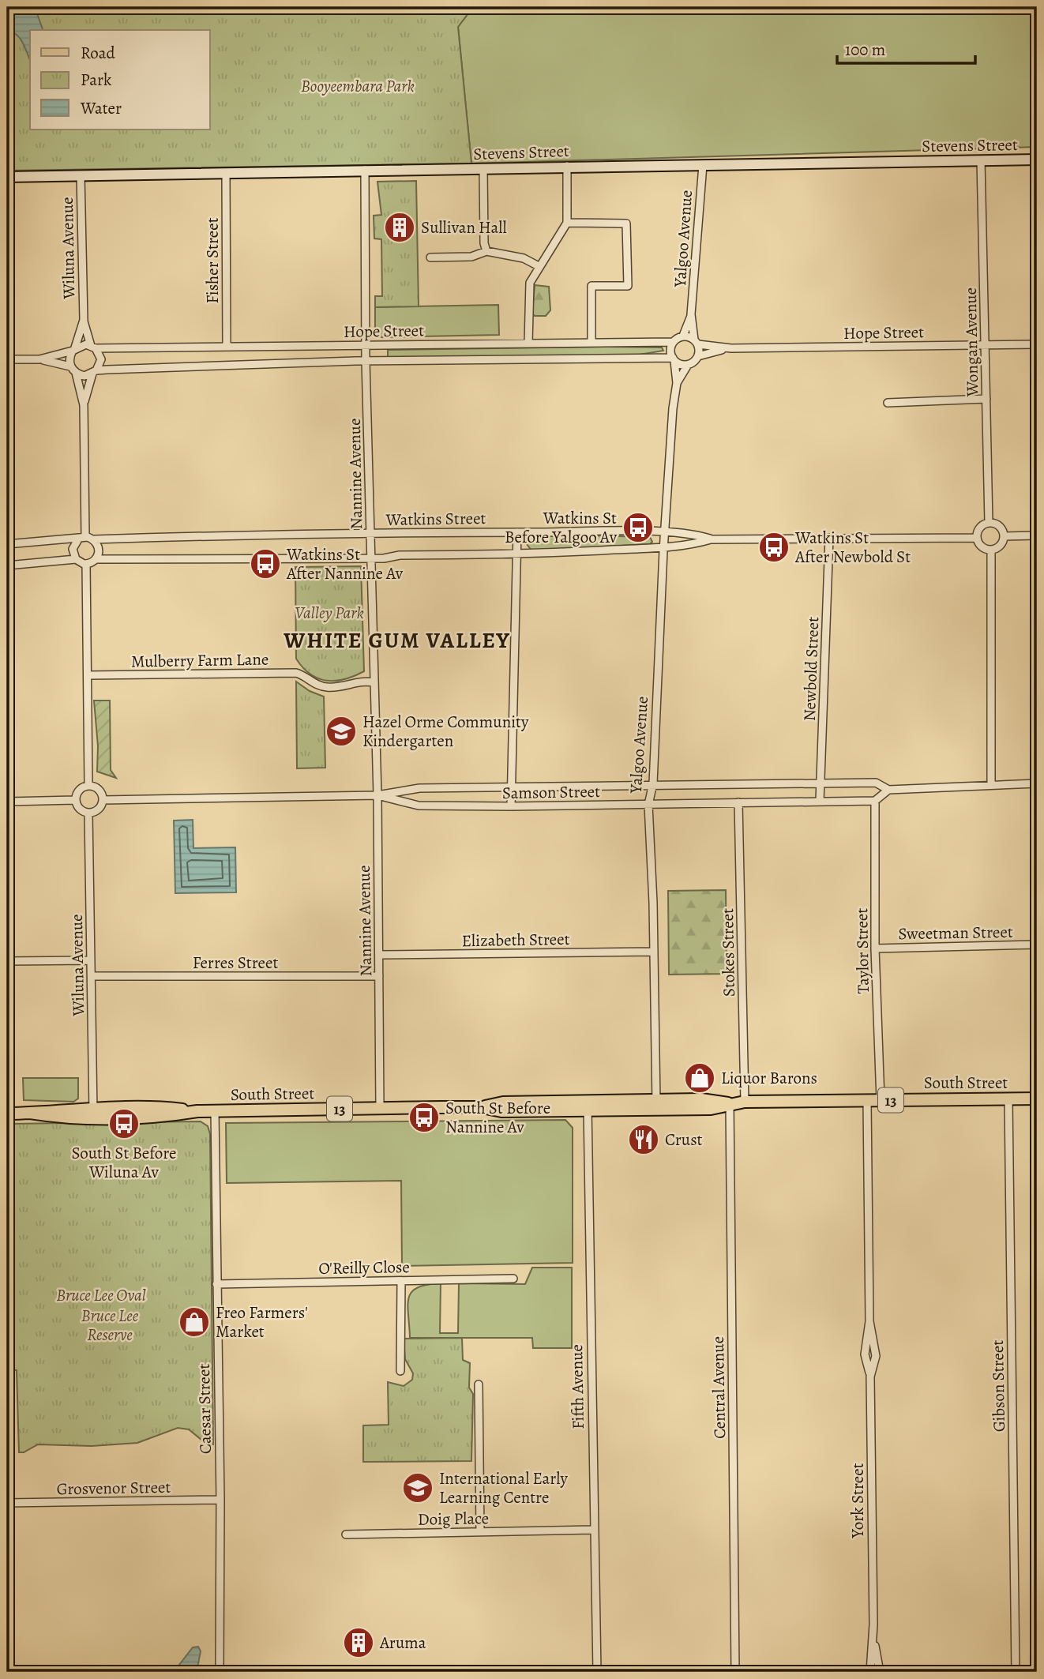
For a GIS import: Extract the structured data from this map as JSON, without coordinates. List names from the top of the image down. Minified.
{"streets":{"main road":["South Street","13"],"street":["Stevens Street","Yalgoo Avenue","Wiluna Avenue","Fisher Street","Hope Street","Wongan Avenue","Nannine Avenue","Watkins Street","Mulberry Farm Lane","Newbold Street","Samson Street","Sweetman Street","Elizabeth Street","Taylor Street","Stokes Street","Ferres Street","O'Reilly Close","Gibson Street","Fifth Avenue","Central Avenue","Caesar Street","Grosvenor Street","York Street","Doig Place"]},"crossings":[["Stevens Street","Yalgoo Avenue"],["Stevens Street","Wiluna Avenue"],["Stevens Street","Fisher Street"],["Stevens Street","Wongan Avenue"],["Stevens Street","Nannine Avenue"],["Yalgoo Avenue","Hope Street"],["Yalgoo Avenue","Watkins Street"],["Yalgoo Avenue","Samson Street"],["Yalgoo Avenue","Elizabeth Street"],["Yalgoo Avenue","South Street"],["Wiluna Avenue","Hope Street"],["Wiluna Avenue","Samson Street"],["Wiluna Avenue","Ferres Street"],["Wiluna Avenue","South Street"],["Fisher Street","Hope Street"],["Hope Street","Wongan Avenue"],["Hope Street","Nannine Avenue"],["Wongan Avenue","Watkins Street"],["Nannine Avenue","Watkins Street"],["Nannine Avenue","Mulberry Farm Lane"],["Nannine Avenue","Samson Street"],["Nannine Avenue","Elizabeth Street"],["Nannine Avenue","Ferres Street"],["Nannine Avenue","South Street"],["Watkins Street","Newbold Street"],["Newbold Street","Samson Street"],["Samson Street","Taylor Street"],["Samson Street","Stokes Street"],["Sweetman Street","Taylor Street"],["Taylor Street","South Street"],["Stokes Street","South Street"],["South Street","Gibson Street"],["South Street","Fifth Avenue"],["South Street","Central Avenue"],["South Street","Caesar Street"],["South Street","York Street"],["O'Reilly Close","Caesar Street"],["Fifth Avenue","Doig Place"],["Caesar Street","Grosvenor Street"]],"districts":["WHITE GUM VALLEY"],"parks":["Booyeembara Park","Valley Park","Bruce Lee Oval","Bruce Lee Reserve"],"places":{"building":["Sullivan Hall","Aruma"],"bus stop":["Watkins St Before Yalgoo Av","Watkins St After Newbold St","Watkins St After Nannine Av","South St Before Nannine Av","South St Before Wiluna Av"],"school or university":["Hazel Orme Community Kindergarten","International Early Learning Centre"],"shop":["Liquor Barons","Freo Farmers' Market"],"restaurant":["Crust"]},"legend":["Road","Park","Water"],"scale_bar":"100 m"}
